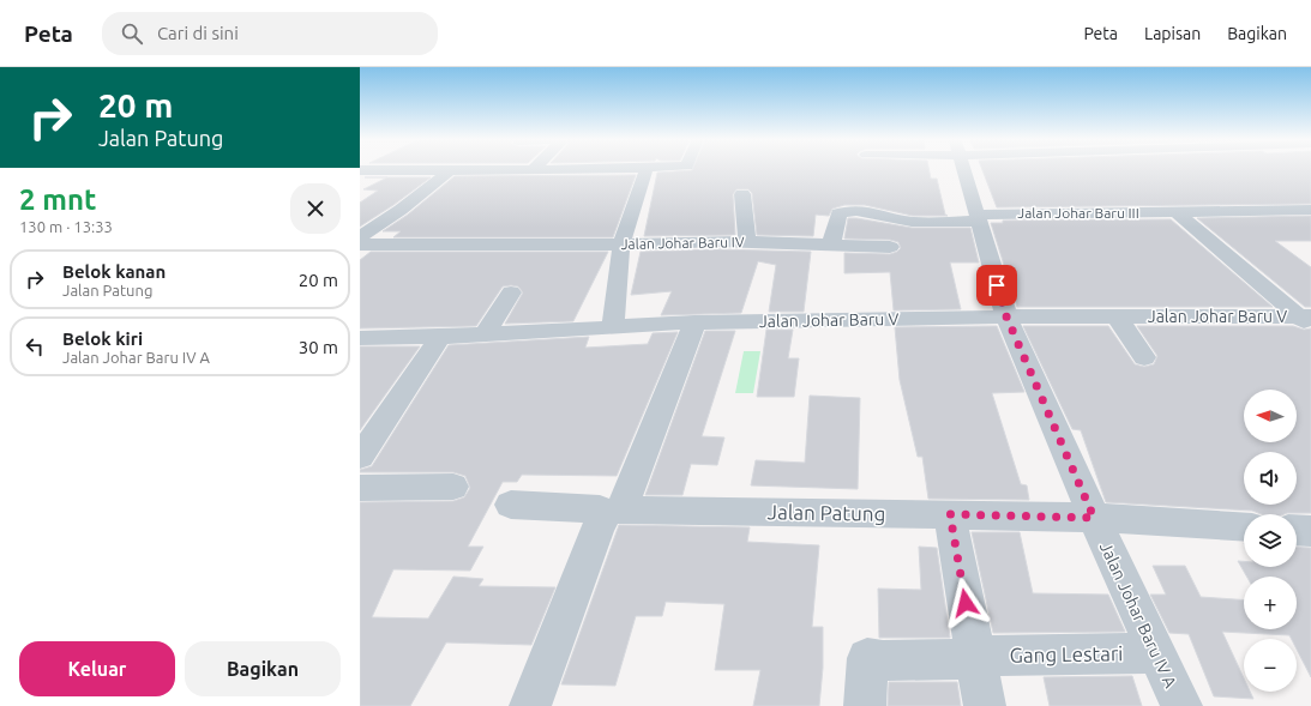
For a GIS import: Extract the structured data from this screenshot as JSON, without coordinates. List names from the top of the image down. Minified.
{"streets":{"street":["Jalan Johar Baru III","Jalan Johar Baru IV","Jalan Johar Baru V","Jalan Patung","Jalan Johar Baru IV A","Gang Lestari"]},"crossings":[["Jalan Johar Baru III","Jalan Johar Baru IV A"],["Jalan Johar Baru V","Jalan Johar Baru IV A"],["Jalan Patung","Jalan Johar Baru IV A"],["Jalan Johar Baru IV A","Gang Lestari"]],"north":"left","page":{"header":"Peta","search":"Cari di sini","nav":["Peta","Lapisan","Bagikan"],"turn":["20 m","Jalan Patung"],"heading":["2 mnt","130 m · 13:33"],"list":[{"name":"Belok kanan","note":"Jalan Patung","value":"20 m"},{"name":"Belok kiri","note":"Jalan Johar Baru IV A","value":"30 m"}],"map_buttons":["+","−"],"buttons":["Keluar","Bagikan"]}}
